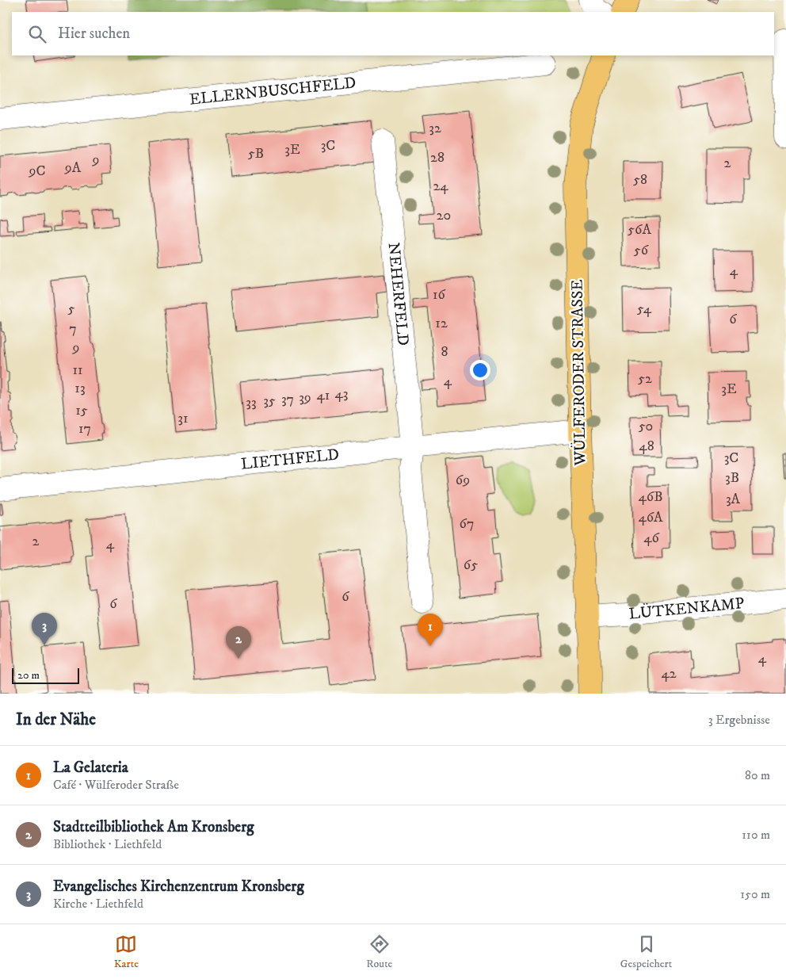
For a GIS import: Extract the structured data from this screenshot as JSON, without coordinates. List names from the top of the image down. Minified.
{"streets":{"main road":["WÜLFERODER STRASSE"],"street":["ELLERNBUSCHFELD","NEHERFELD","LIETHFELD","LÜTKENKAMP"]},"crossings":[["NEHERFELD","LIETHFELD"],["WÜLFERODER STRASSE","LIETHFELD"],["WÜLFERODER STRASSE","LÜTKENKAMP"]],"house_numbers":["32","3C","3E","5B","28","9","2","9A","9C","58","24","20","56A","56","4","16","5","54","6","12","7","9","8","11","52","4","13","3E","43","41","39","37","35","33","15","31","50","17","48","3C","3B","69","46B","3A","46A","67","46","2","4","65","6","6","4","42"],"scale_bar":"20 m","page":{"search":"Hier suchen","pins":["3","1","2"],"scale":"20 m","heading":["In der Nähe","3 Ergebnisse"],"list":[{"mark":"1","name":"La Gelateria","note":"Café · Wülferoder Straße","value":"80 m"},{"mark":"2","name":"Stadtteilbibliothek Am Kronsberg","note":"Bibliothek · Liethfeld","value":"110 m"},{"mark":"3","name":"Evangelisches Kirchenzentrum Kronsberg","note":"Kirche · Liethfeld","value":"150 m"}],"nav":["Karte","Route","Gespeichert"]}}
